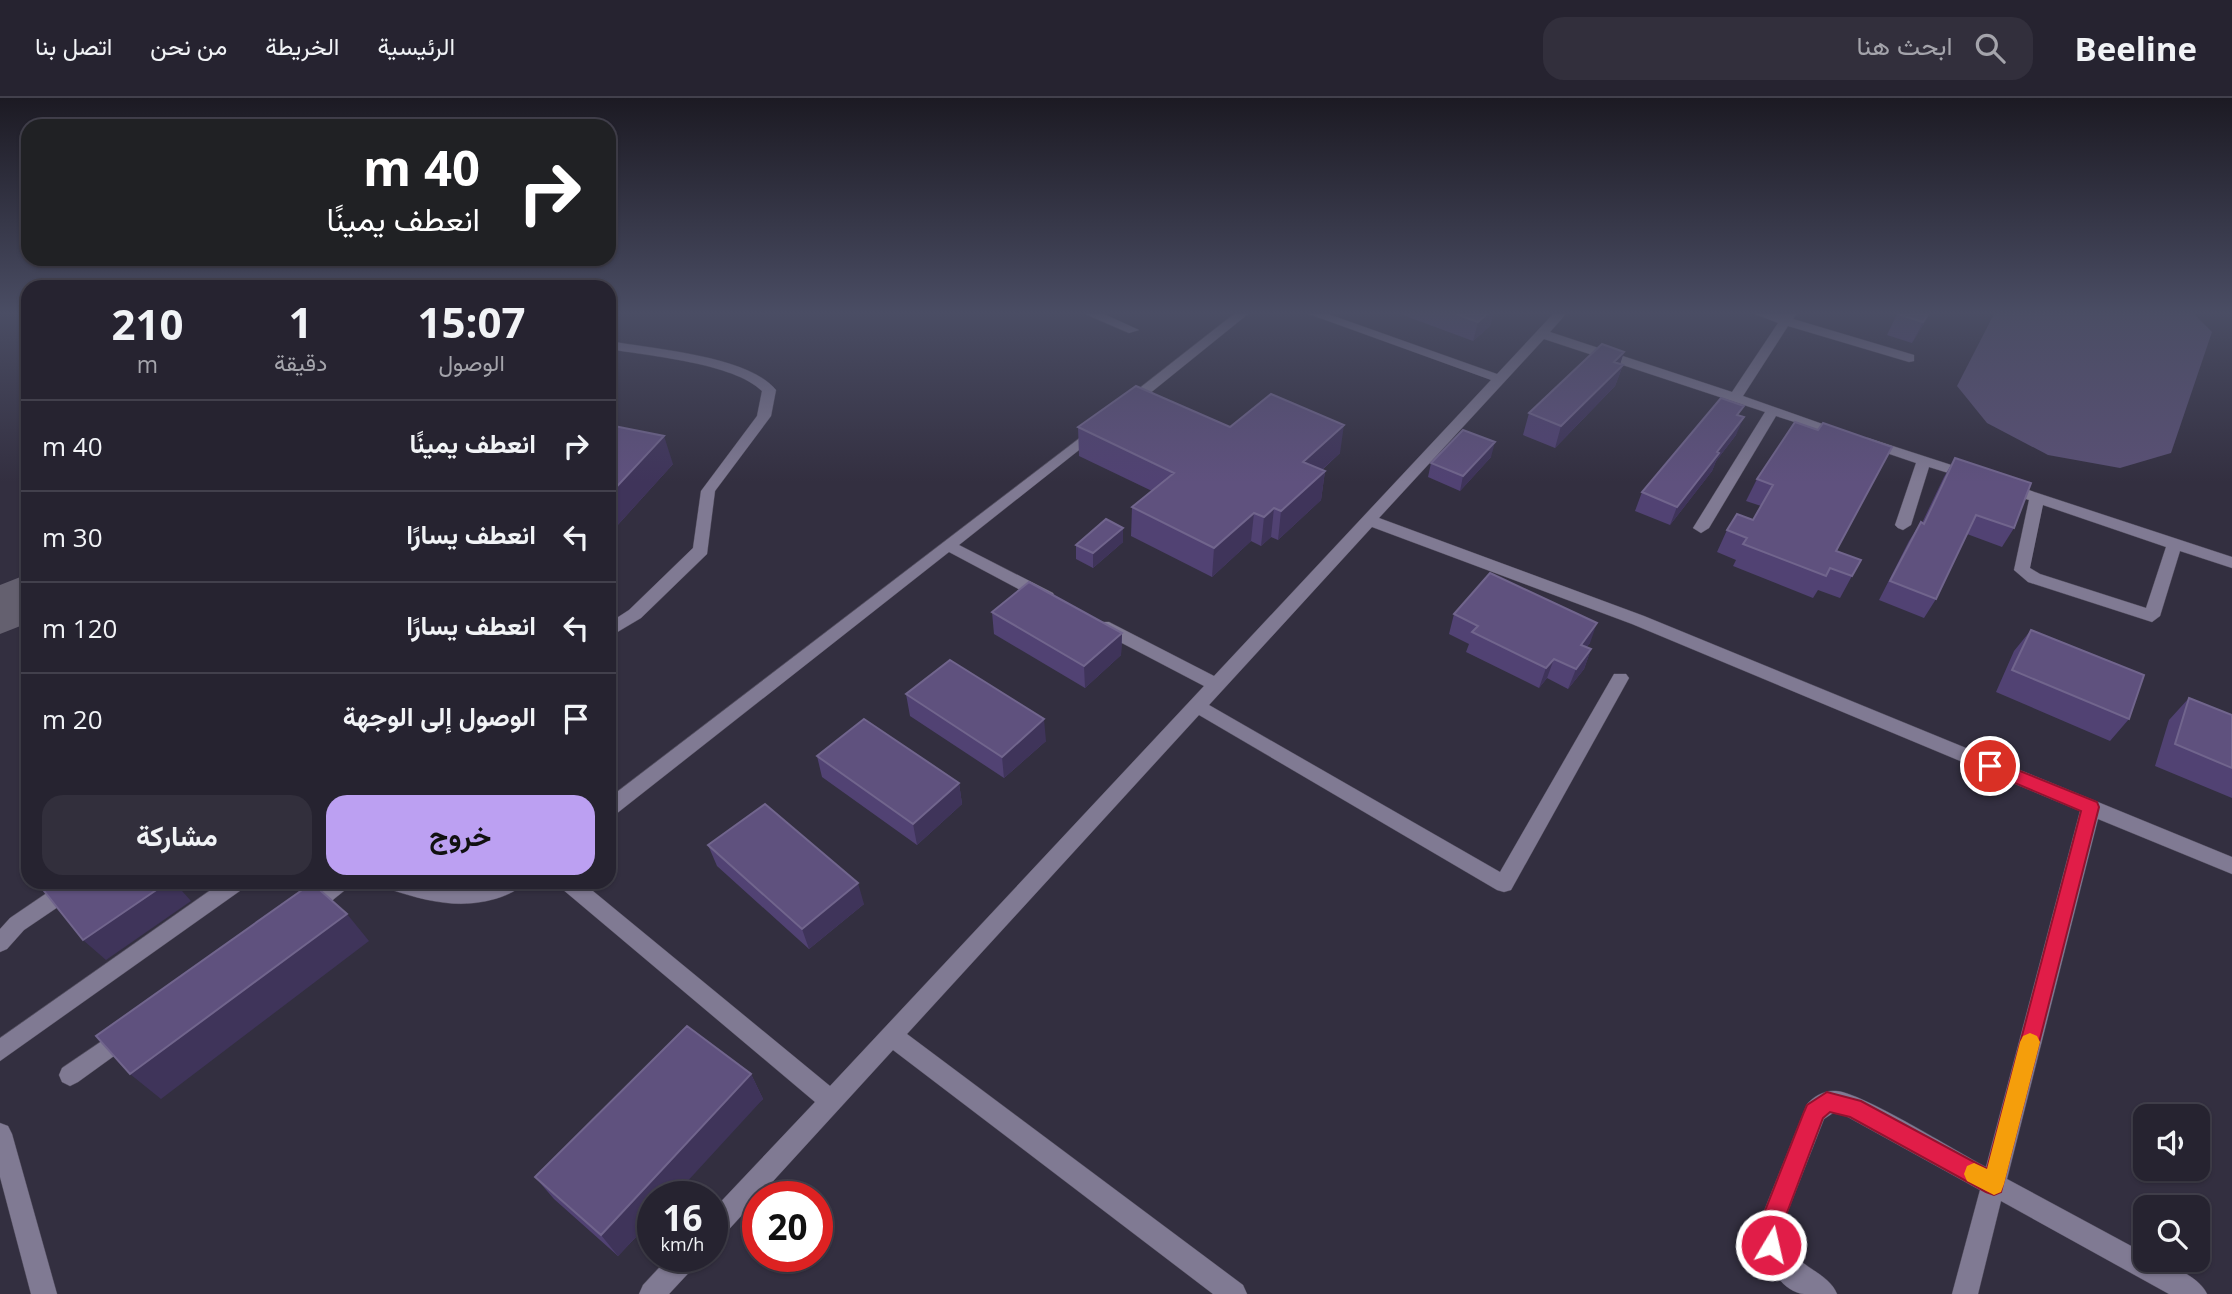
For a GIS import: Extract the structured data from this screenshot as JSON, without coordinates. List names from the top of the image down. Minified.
{"page":{"header":"Beeline","search":"ابحث هنا","nav":["الرئيسية","الخريطة","من نحن","اتصل بنا"],"turn":["40 m","انعطف يمينًا"],"eta":["15:07","الوصول","1","دقيقة","210","m"],"list":[{"name":"انعطف يمينًا","value":"40 m"},{"name":"انعطف يسارًا","value":"30 m"},{"name":"انعطف يسارًا","value":"120 m"},{"name":"الوصول إلى الوجهة","value":"20 m"}],"buttons":["خروج","مشاركة"],"speed":"16 km/h","limit":"20"}}
